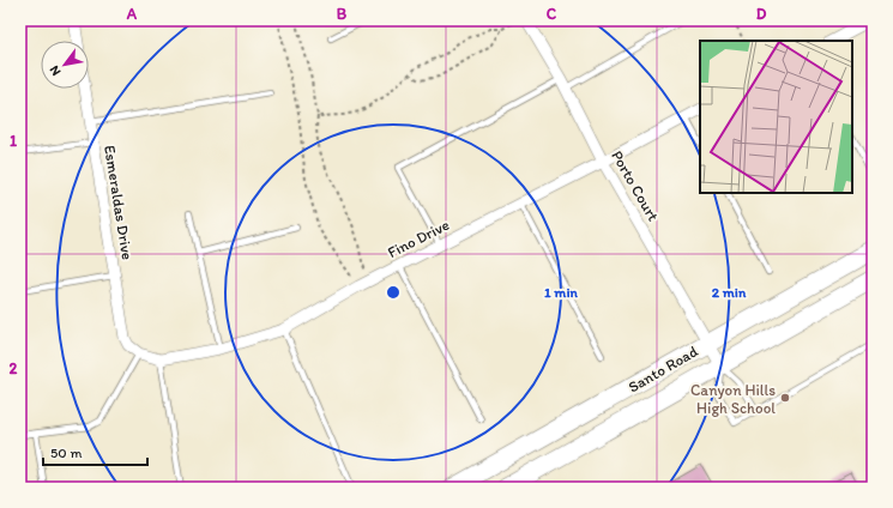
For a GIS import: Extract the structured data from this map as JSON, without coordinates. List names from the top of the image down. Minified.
{"streets":{"main road":["Santo Road"],"street":["Porto Court","Esmeraldas Drive","Fino Drive"]},"crossings":[["Porto Court","Fino Drive"],["Porto Court","Santo Road"],["Esmeraldas Drive","Fino Drive"]],"places":["Canyon Hills High School"],"scale_bar":"50 m","north":"bottom left","grid":{"columns":["A","B","C","D"],"rows":["1","2"]},"rings":["1 min","2 min"]}
